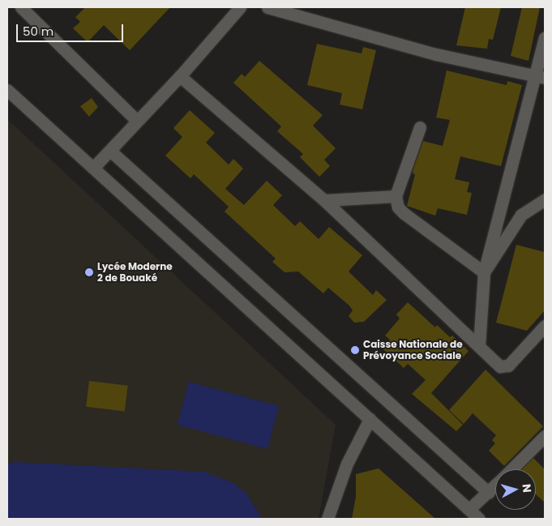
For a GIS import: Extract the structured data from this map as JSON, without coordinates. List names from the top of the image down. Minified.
{"places":["Lycée Moderne 2 de Bouaké","Caisse Nationale de Prévoyance Sociale"],"scale_bar":"50 m","north":"right"}
